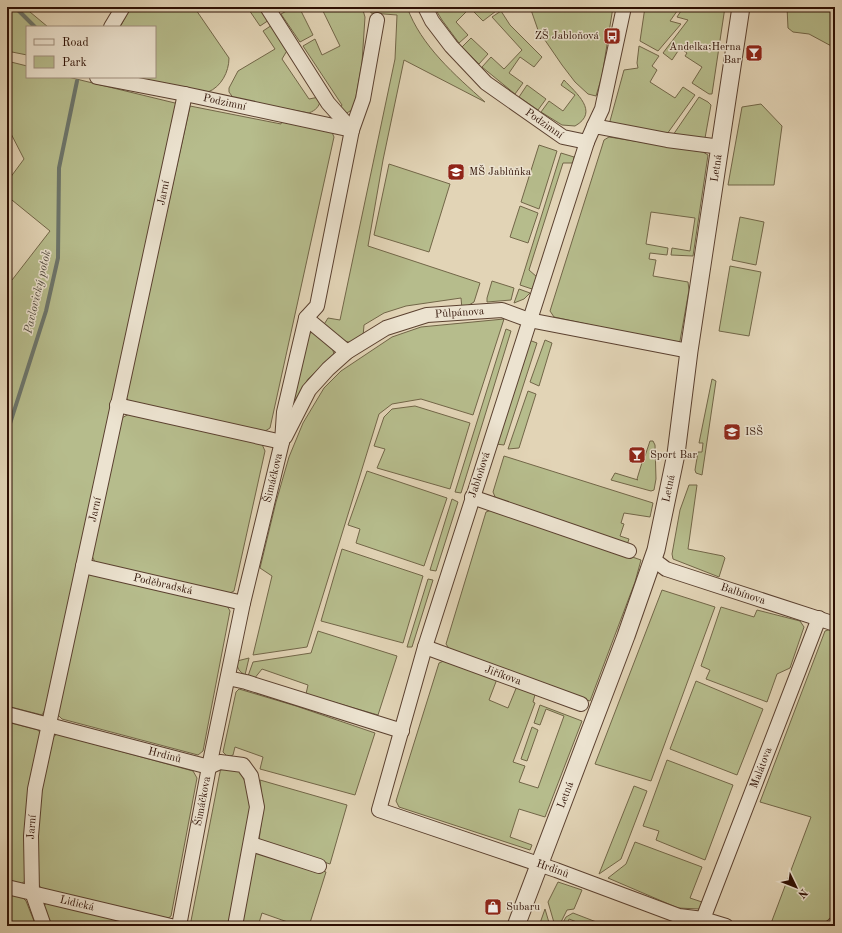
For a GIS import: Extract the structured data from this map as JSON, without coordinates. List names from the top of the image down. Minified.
{"streets":{"street":["Podzimní","Letná","Jarní","Půlpánova","Jabloňová","Šimáčkova","Poděbradská","Balbínova","Jiříkova","Hrdinů","Malátova","Lidická"]},"crossings":[["Podzimní","Jarní"],["Podzimní","Jabloňová"],["Podzimní","Šimáčkova"],["Letná","Půlpánova"],["Letná","Balbínova"],["Letná","Hrdinů"],["Jarní","Šimáčkova"],["Jarní","Poděbradská"],["Jarní","Hrdinů"],["Jarní","Lidická"],["Půlpánova","Jabloňová"],["Půlpánova","Šimáčkova"],["Jabloňová","Jiříkova"],["Jabloňová","Hrdinů"],["Šimáčkova","Poděbradská"],["Šimáčkova","Hrdinů"],["Balbínova","Malátova"],["Hrdinů","Malátova"]],"water":["Pavlovický potok"],"places":{"bus stop":["ZŠ Jabloňová"],"bar":["Andelka;Herna Bar","Sport Bar"],"school or university":["MŠ Jablůňka","ISŠ"],"shop":["Subaru"]},"legend":["Road","Park"],"north":"bottom right"}
